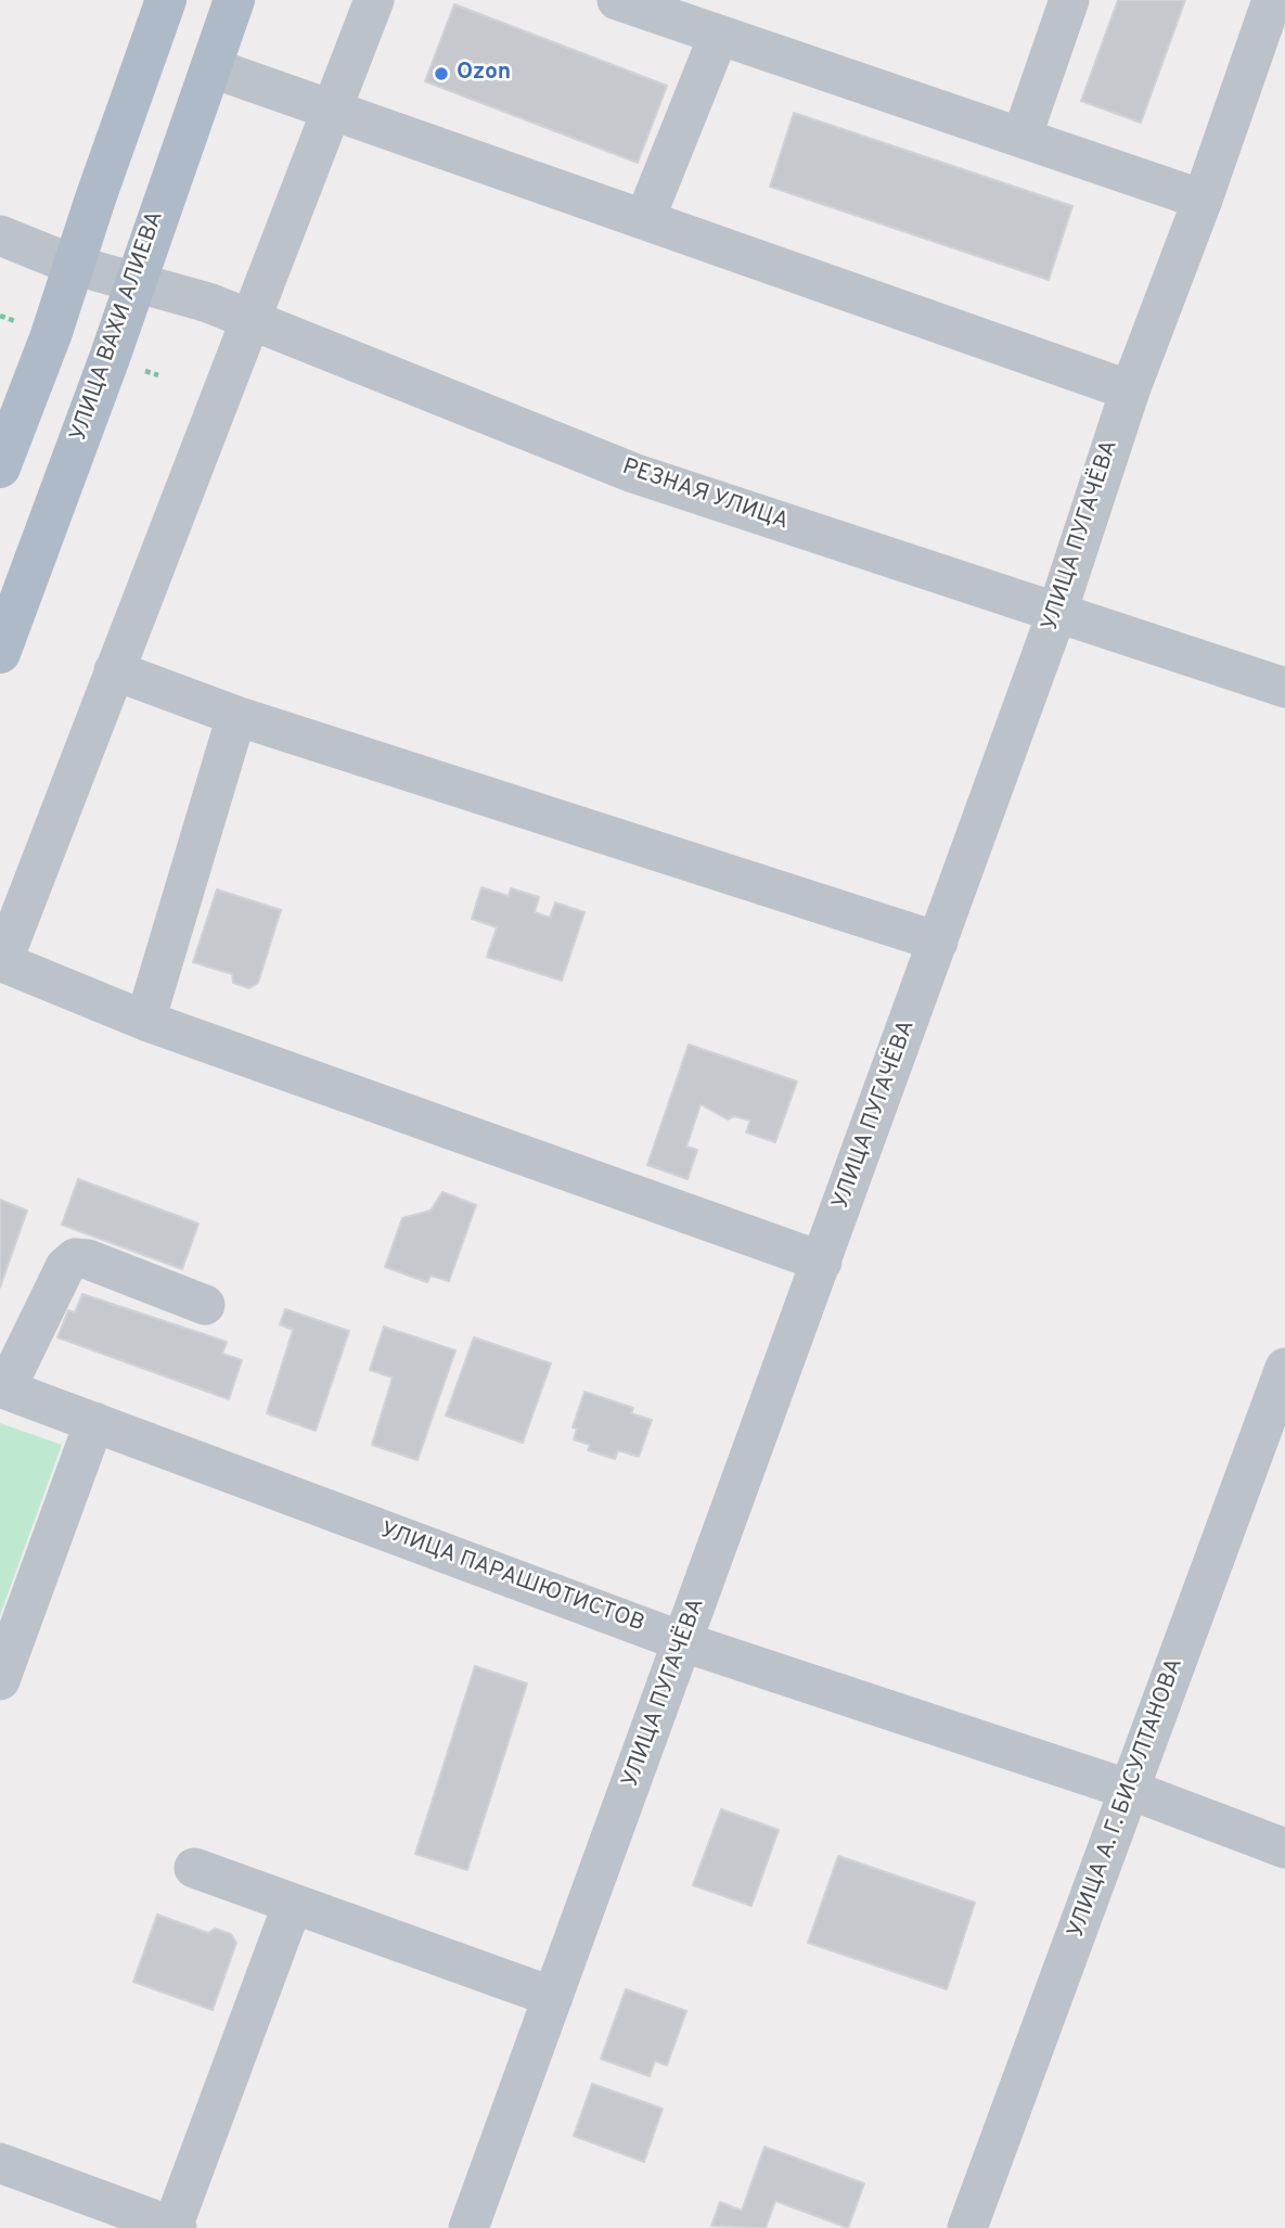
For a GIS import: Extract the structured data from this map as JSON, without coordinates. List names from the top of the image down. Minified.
{"streets":{"main road":["УЛИЦА ВАХИ АЛИЕВА"],"street":["РЕЗНАЯ УЛИЦА","УЛИЦА ПУГАЧЁВА","УЛИЦА ПАРАШЮТИСТОВ","УЛИЦА А. Г. БИСУЛТАНОВА"]},"crossings":[["УЛИЦА ВАХИ АЛИЕВА","РЕЗНАЯ УЛИЦА"],["РЕЗНАЯ УЛИЦА","УЛИЦА ПУГАЧЁВА"],["УЛИЦА ПУГАЧЁВА","УЛИЦА ПАРАШЮТИСТОВ"],["УЛИЦА ПАРАШЮТИСТОВ","УЛИЦА А. Г. БИСУЛТАНОВА"]],"places":["Ozon"]}
